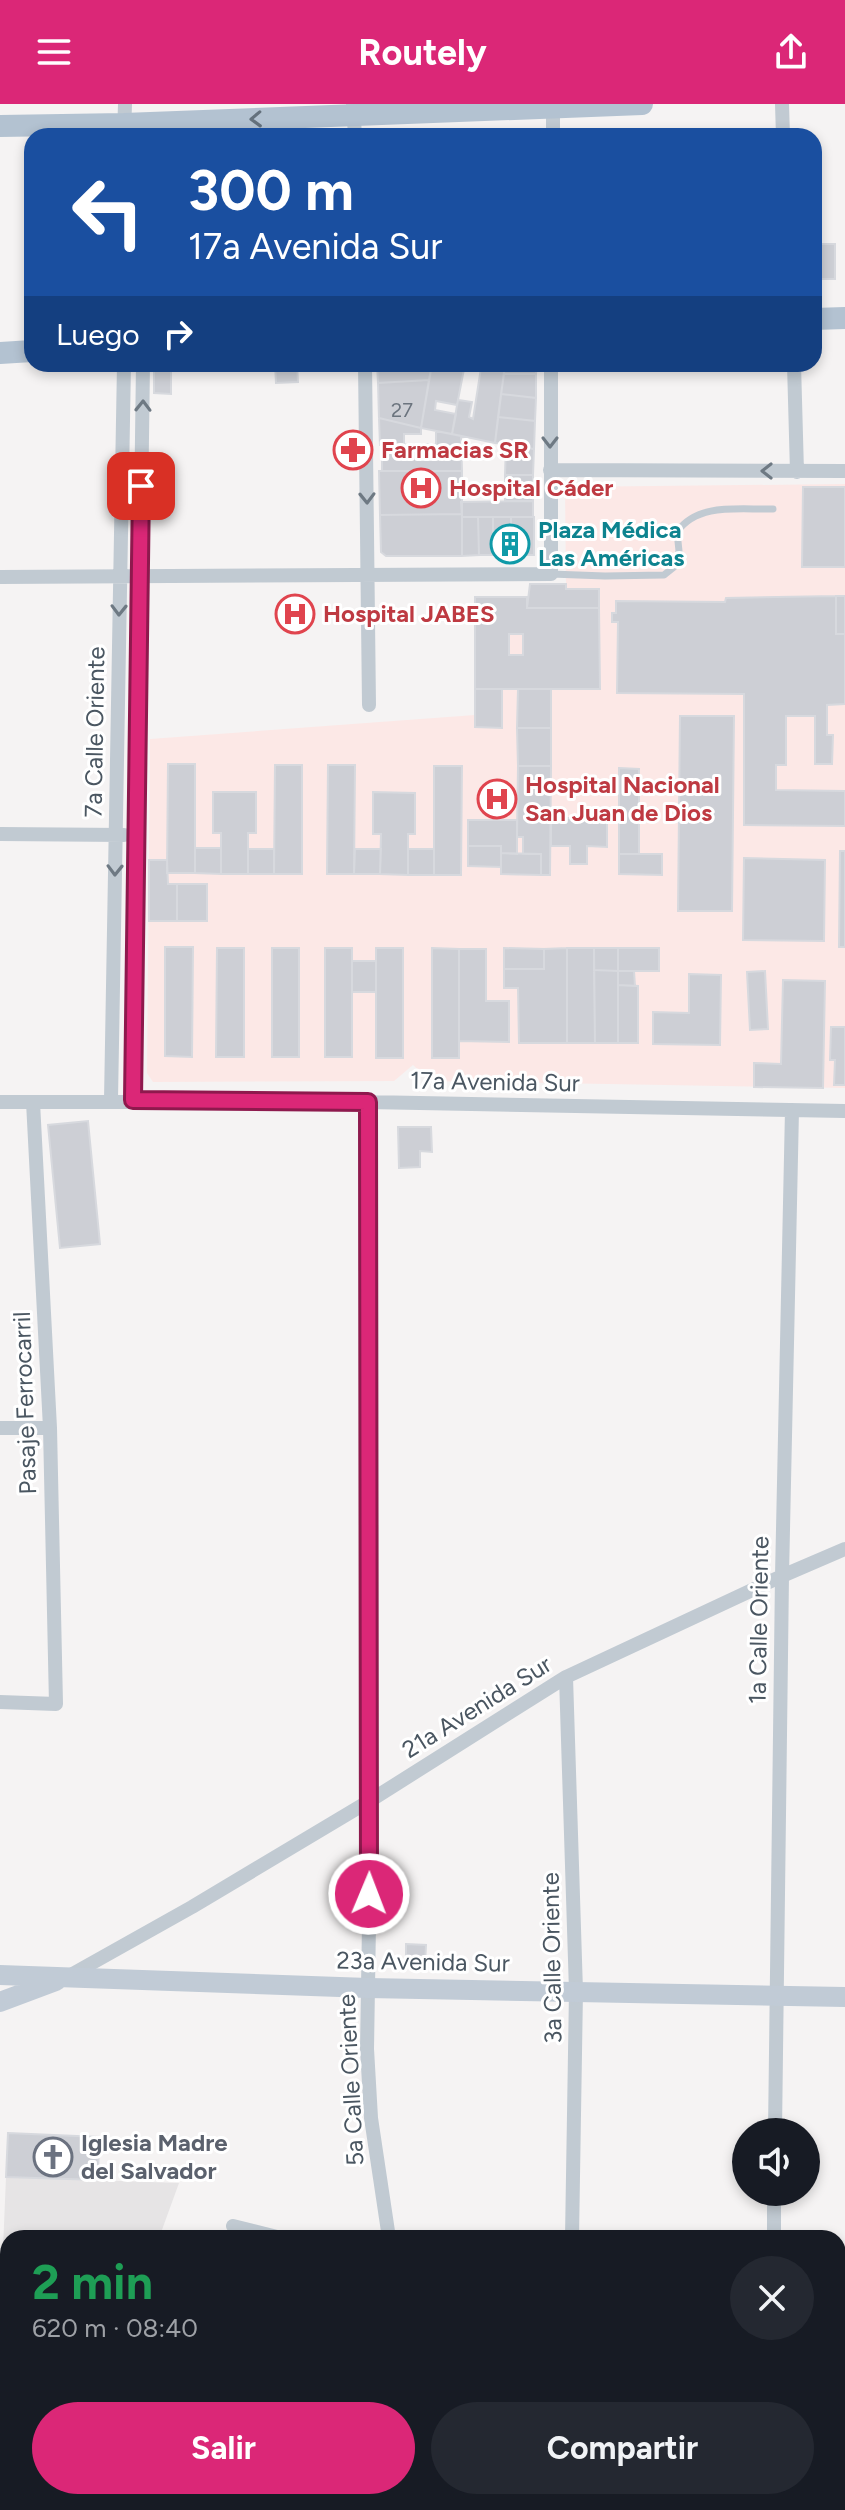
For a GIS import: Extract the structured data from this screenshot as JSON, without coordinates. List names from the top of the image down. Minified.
{"streets":{"main road":["23a Avenida Sur"],"street":["7a Calle Oriente","17a Avenida Sur","Pasaje Ferrocarril","1a Calle Oriente","21a Avenida Sur","3a Calle Oriente","5a Calle Oriente"]},"crossings":[["7a Calle Oriente","17a Avenida Sur"],["17a Avenida Sur","Pasaje Ferrocarril"],["17a Avenida Sur","1a Calle Oriente"],["17a Avenida Sur","5a Calle Oriente"],["1a Calle Oriente","21a Avenida Sur"],["1a Calle Oriente","23a Avenida Sur"],["21a Avenida Sur","3a Calle Oriente"],["21a Avenida Sur","23a Avenida Sur"],["21a Avenida Sur","5a Calle Oriente"],["3a Calle Oriente","23a Avenida Sur"],["23a Avenida Sur","5a Calle Oriente"]],"places":{"pharmacy":["Farmacias SR"],"hospital":["Hospital Cáder","Hospital JABES","Hospital Nacional San Juan de Dios"],"building":["Plaza Médica Las Américas"],"church":["Iglesia Madre del Salvador"]},"house_numbers":["27"],"page":{"header":"Routely","turn":["300 m","17a Avenida Sur"],"then":"Luego","heading":["2 min","620 m · 08:40"],"buttons":["Salir","Compartir"]}}
